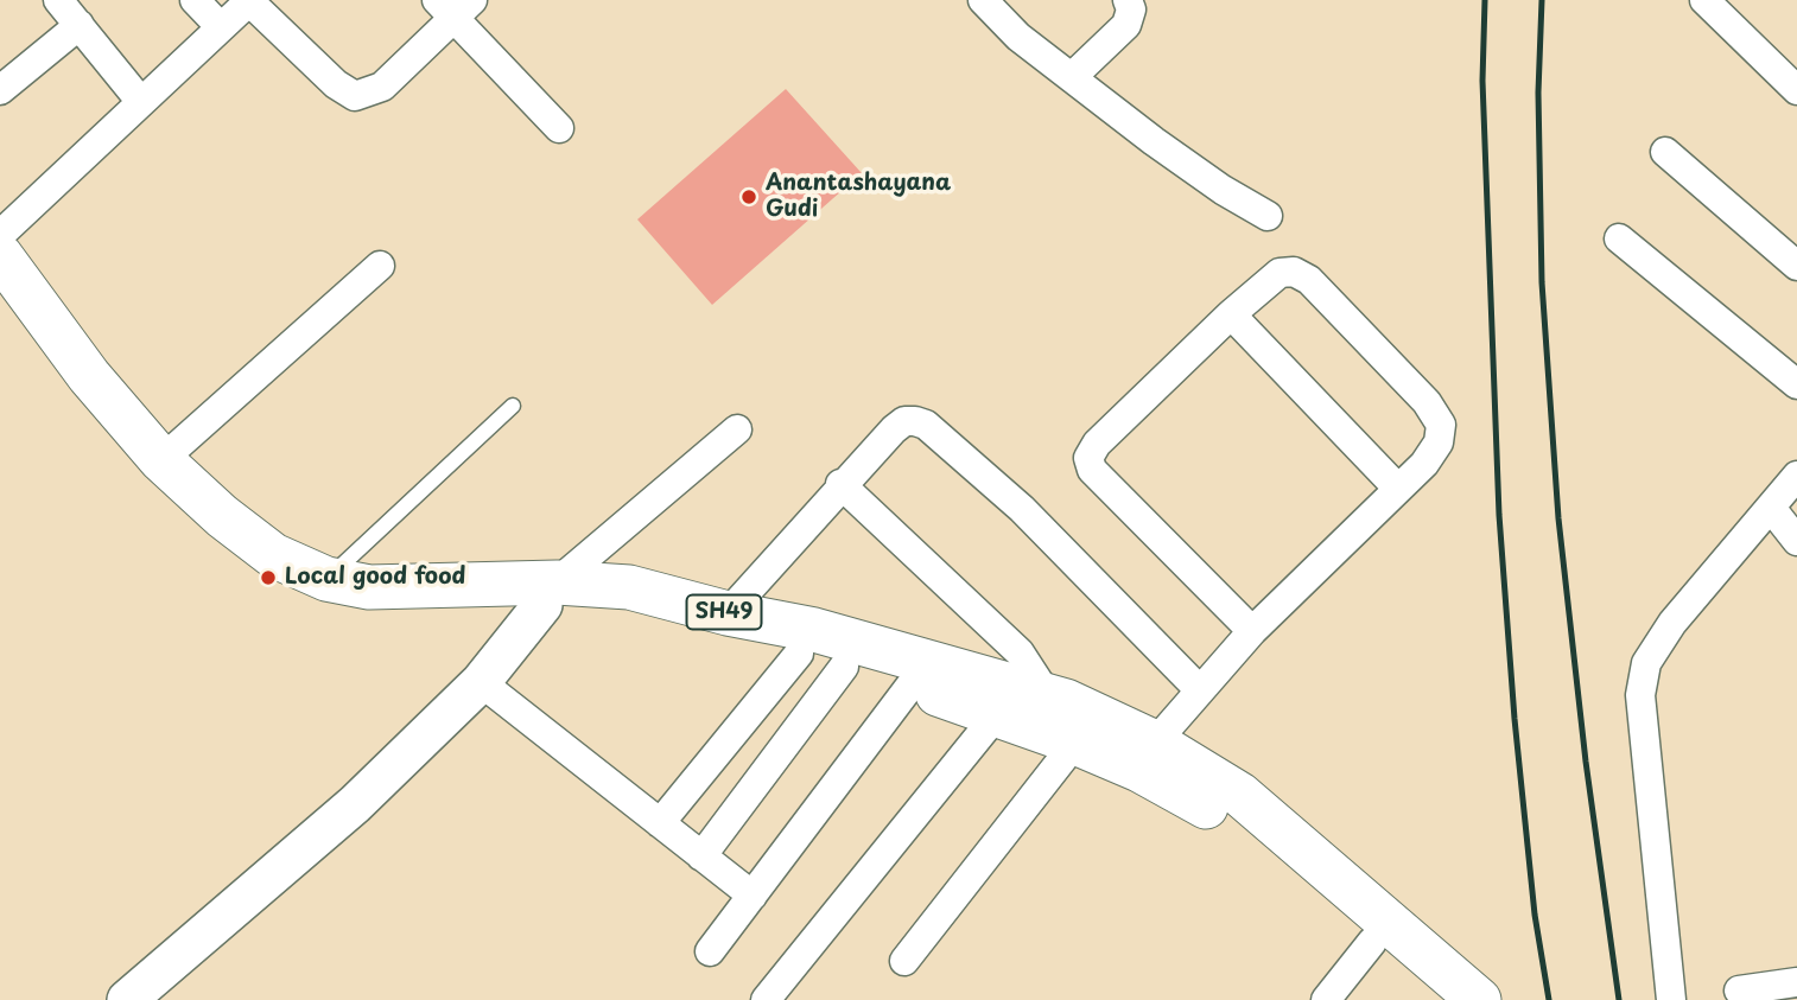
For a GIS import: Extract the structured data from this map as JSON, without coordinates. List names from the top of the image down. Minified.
{"streets":{"main road":["SH49"]},"places":["Anantashayana Gudi","Local good food"]}
